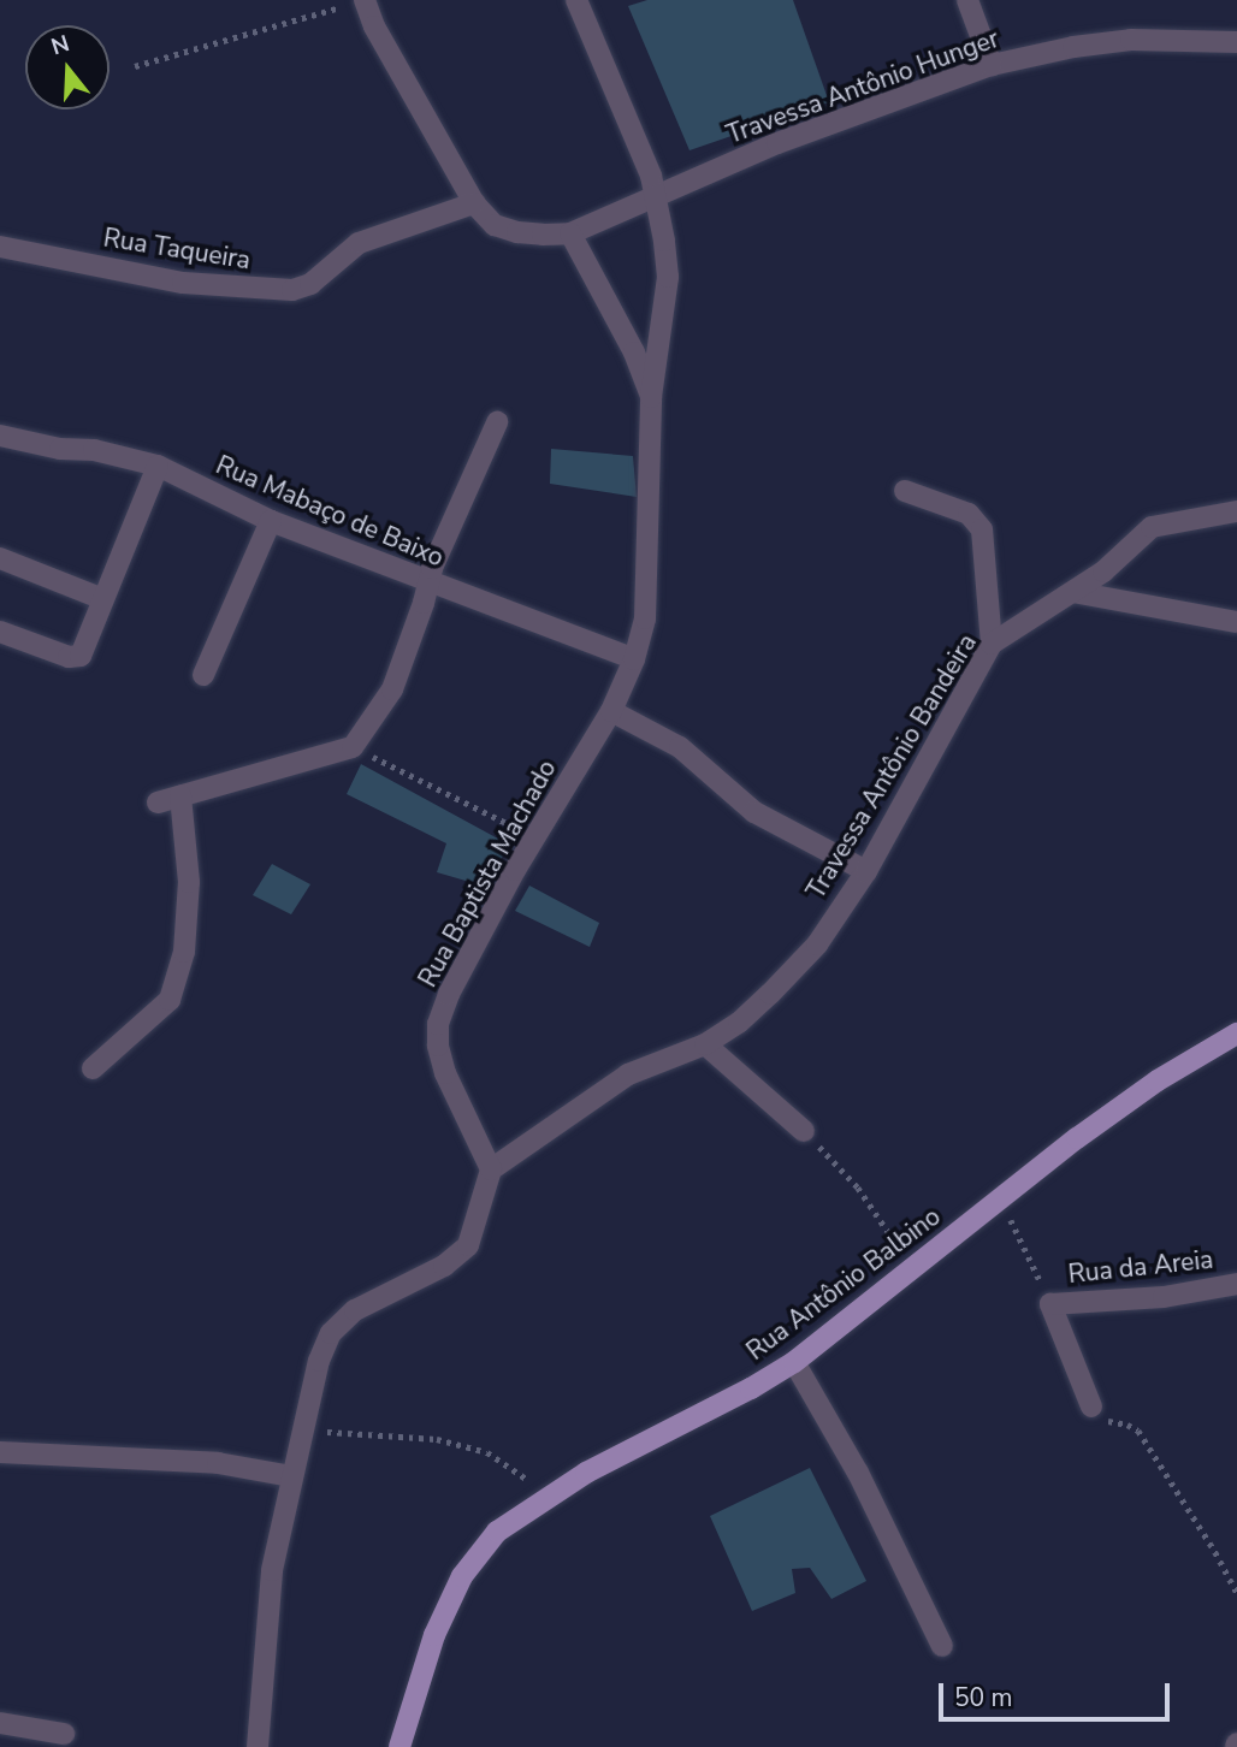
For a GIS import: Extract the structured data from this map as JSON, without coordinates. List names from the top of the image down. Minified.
{"streets":{"main road":["Rua Antônio Balbino"],"street":["Travessa Antônio Hunger","Rua Taqueira","Rua Mabaço de Baixo","Travessa Antônio Bandeira","Rua Baptista Machado","Rua da Areia"]},"crossings":[["Travessa Antônio Hunger","Rua Baptista Machado"],["Rua Mabaço de Baixo","Rua Baptista Machado"],["Travessa Antônio Bandeira","Rua Baptista Machado"],["Rua da Areia","Rua Antônio Balbino"]],"scale_bar":"50 m","north":"top"}
